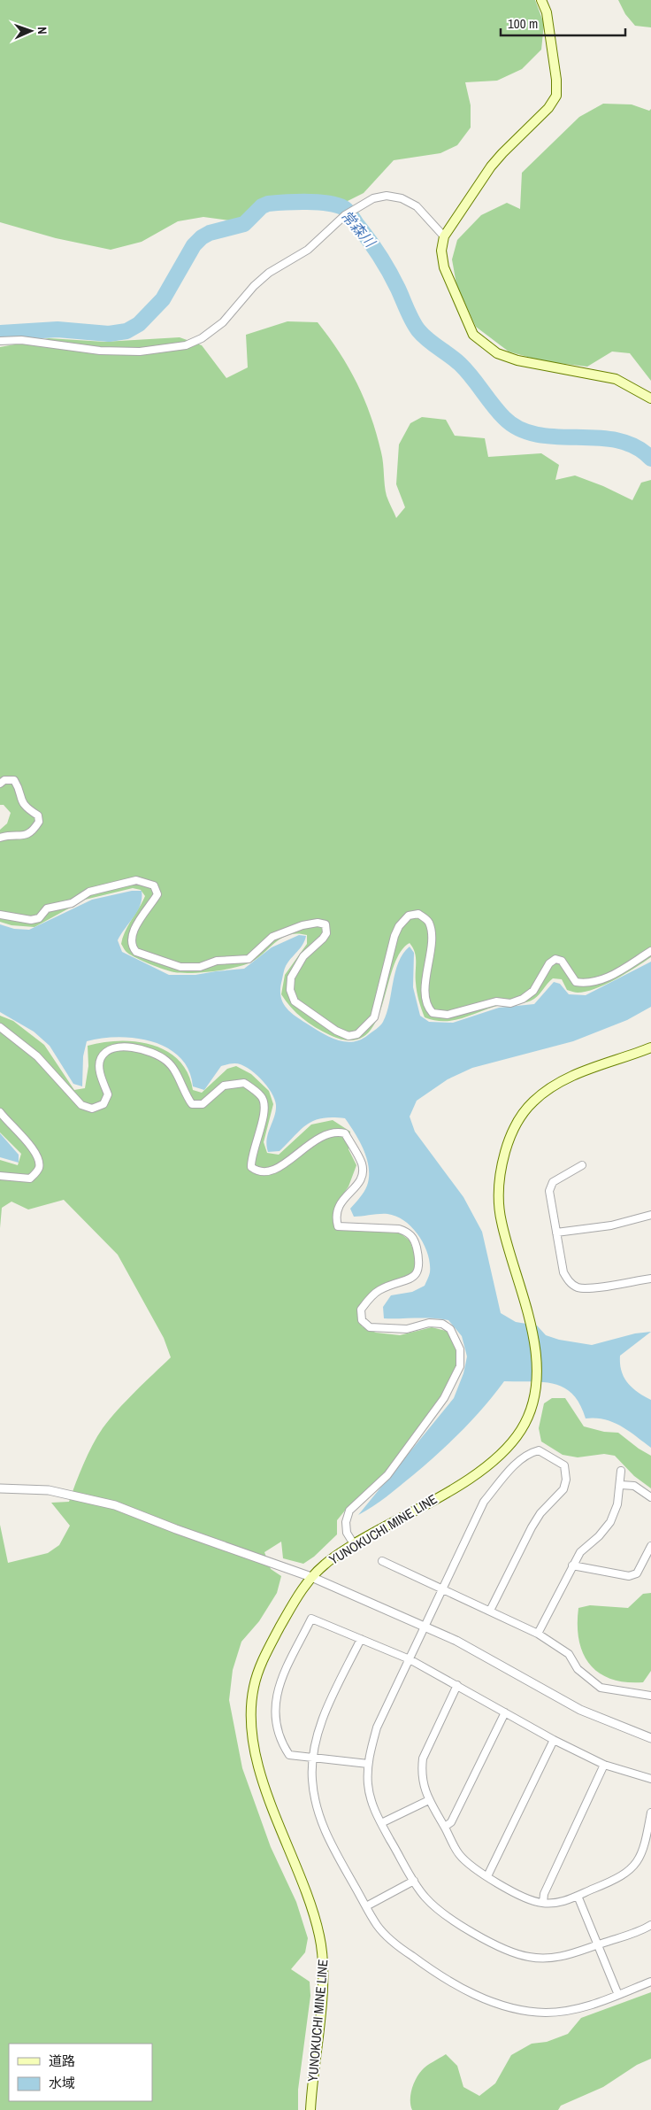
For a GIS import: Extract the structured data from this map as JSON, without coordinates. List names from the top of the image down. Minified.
{"streets":{"main road":["YUNOKUCHI MINE LINE"]},"water":["常森川"],"legend":["道路","水域"],"scale_bar":"100 m","north":"right"}
